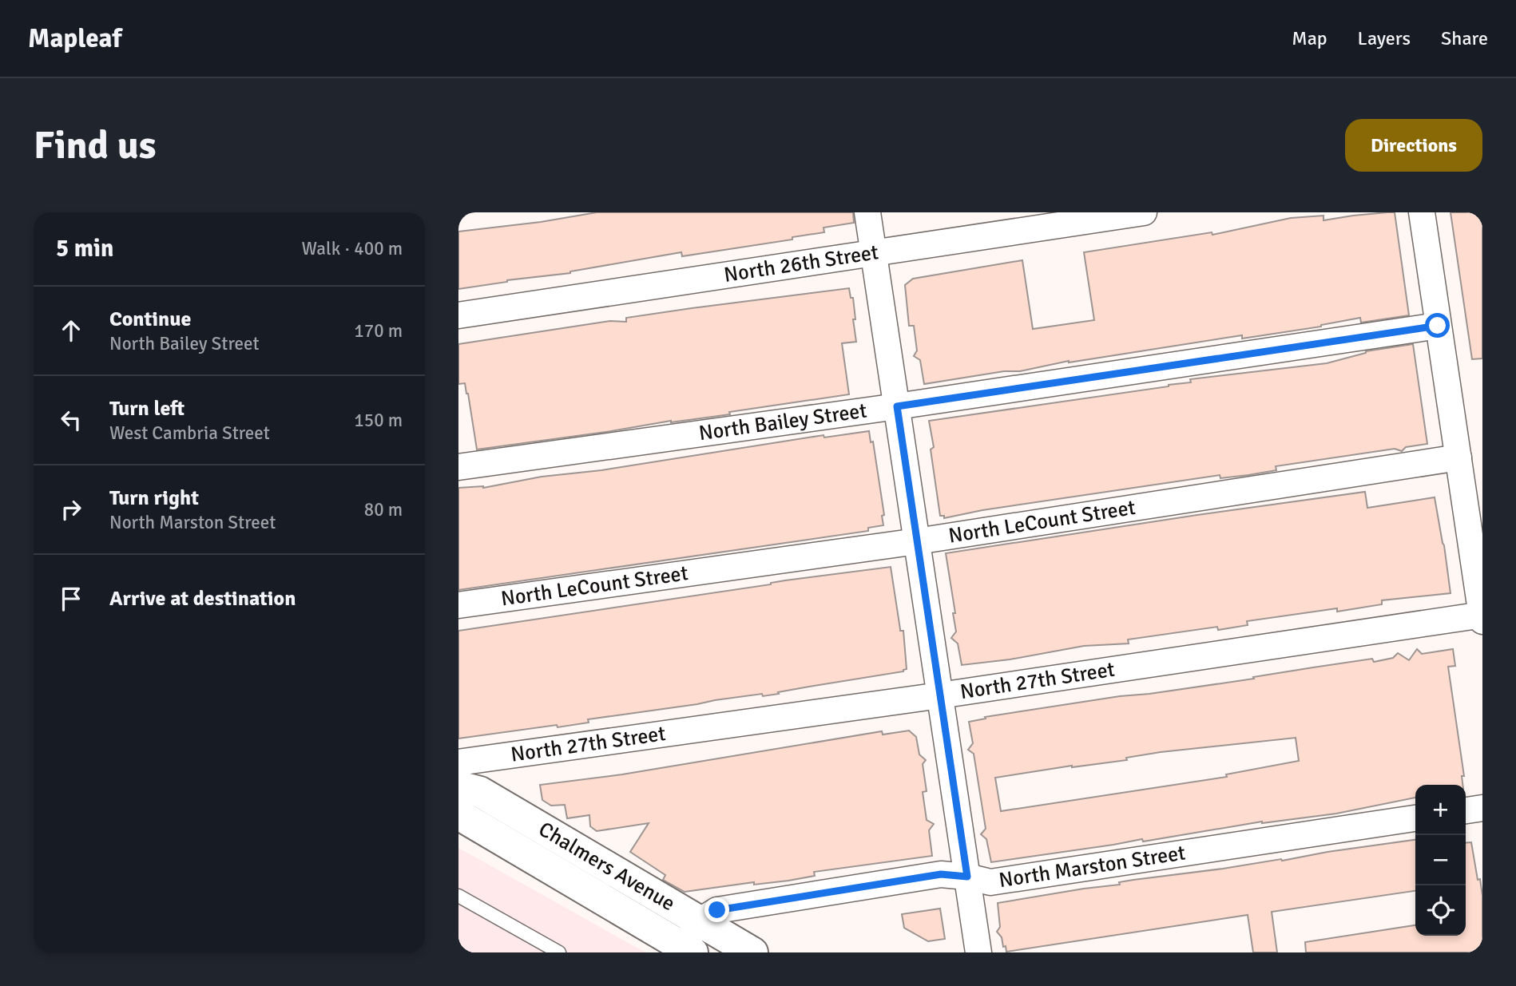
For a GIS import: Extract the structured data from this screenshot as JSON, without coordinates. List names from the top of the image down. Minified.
{"streets":{"street":["North 26th Street","North Bailey Street","North LeCount Street","North 27th Street","Chalmers Avenue","North Marston Street"]},"crossings":[["Chalmers Avenue","North Marston Street"]],"page":{"header":"Mapleaf","nav":["Map","Layers","Share"],"buttons":"Directions","title":"Find us","heading":["5 min","Walk · 400 m"],"list":[["Continue","North Bailey Street","170 m"],["Turn left","West Cambria Street","150 m"],["Turn right","North Marston Street","80 m"],"Arrive at destination"],"map_buttons":["+","−"]}}
